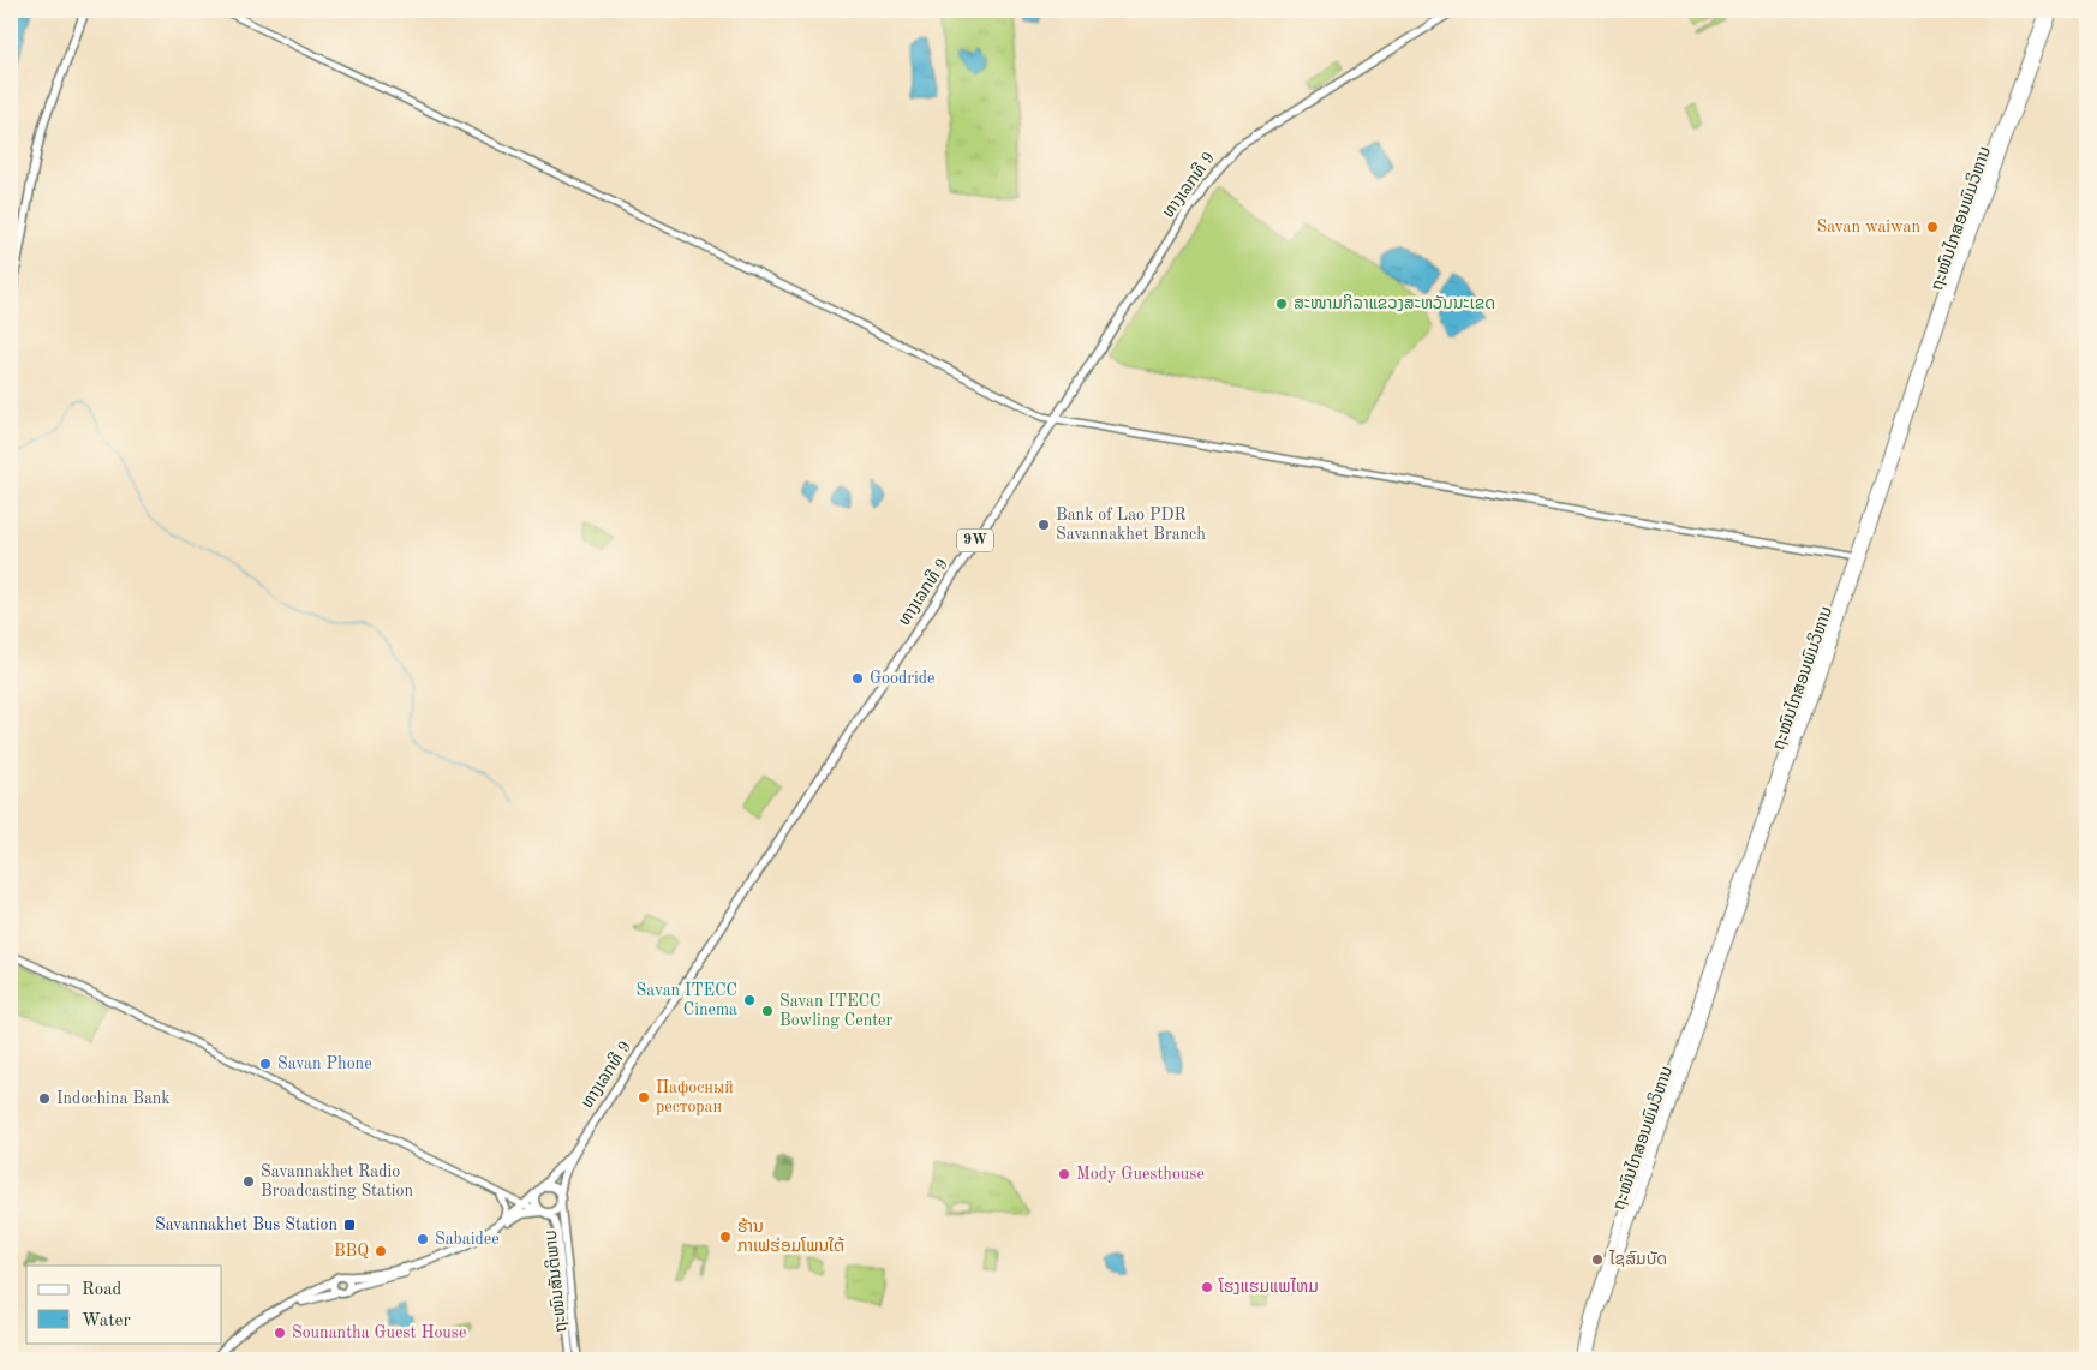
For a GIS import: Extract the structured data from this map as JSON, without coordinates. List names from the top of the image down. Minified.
{"streets":{"highway":["ຖະໜົນໄກສອນພົມວິຫານ"],"main road":["ທາງເລກທີ 9","9W"],"street":["ຖະໜົນສັນຕິພາບ"]},"crossings":[["ທາງເລກທີ 9","ຖະໜົນສັນຕິພາບ"]],"places":{"other":["Savan waiwan","ສະໜາມກິລາແຂວງສະຫວັນນະເຂດ","Bank of Lao PDR Savannakhet Branch","Goodride","Savan ITECC Cinema","Savan ITECC Bowling Center","Savan Phone","Пафосный ресторан","Indochina Bank","Mody Guesthouse","Savannakhet Radio Broadcasting Station","ຮ້ານ ກາເຟຮ່ອມໂພນໃຕ້","Sabaidee","BBQ","ໄຊສົມບັດ","ໂຮງແຮມແພໄຫມ","Sounantha Guest House"],"transit":["Savannakhet Bus Station"]},"legend":["Road","Water"]}
